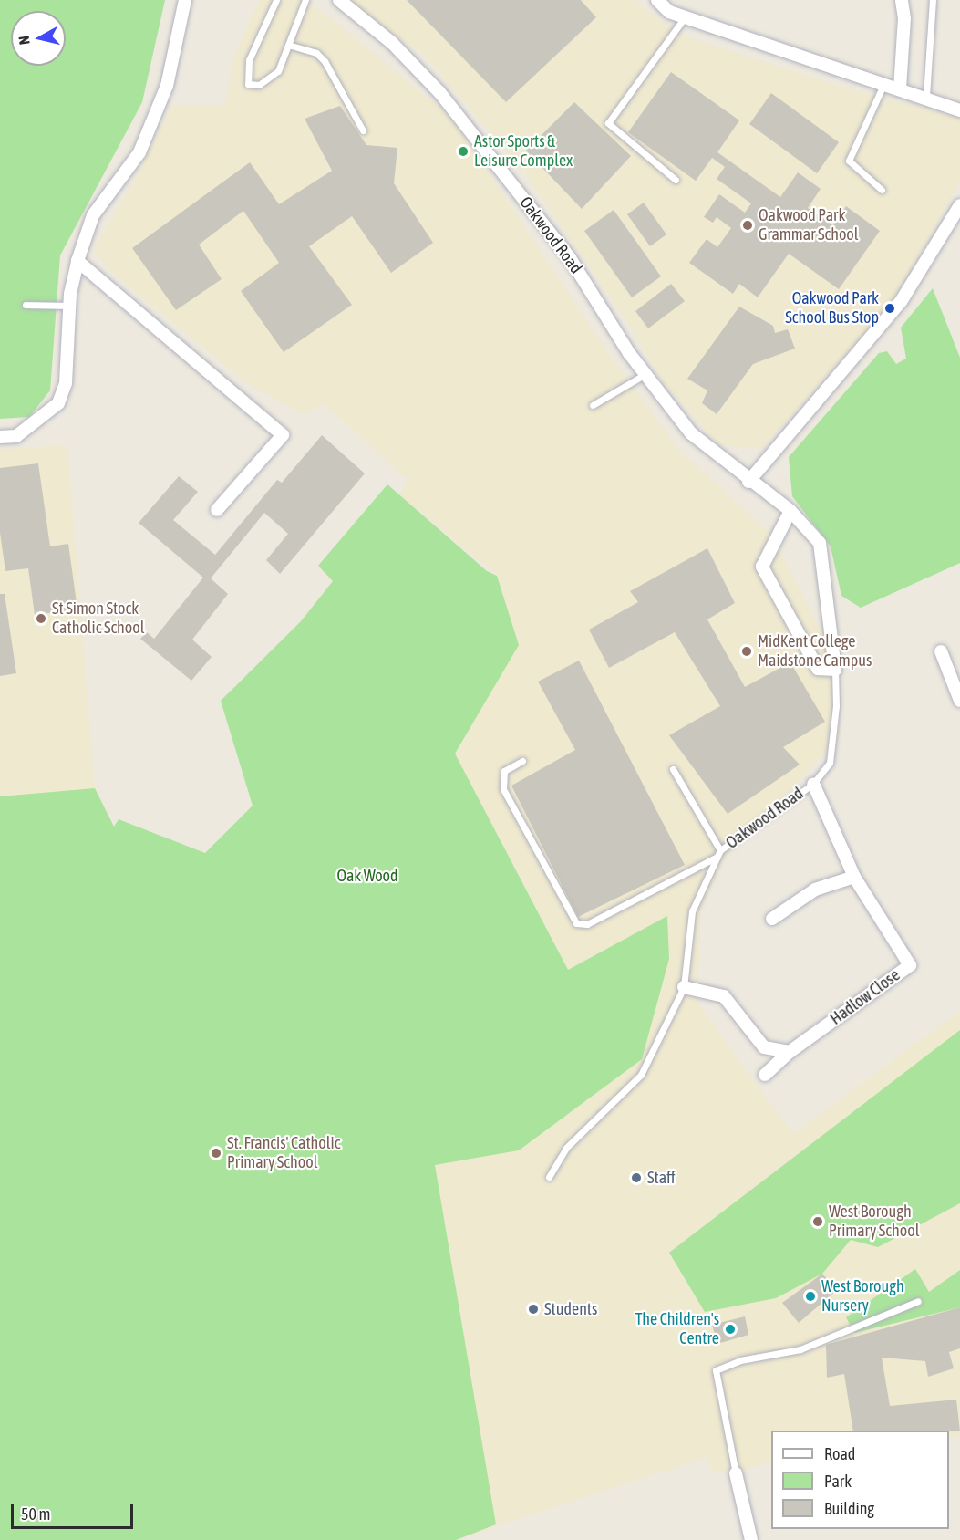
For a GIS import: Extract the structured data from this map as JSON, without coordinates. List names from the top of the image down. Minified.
{"streets":{"street":["Oakwood Road","Hadlow Close"]},"crossings":[["Oakwood Road","Hadlow Close"]],"parks":["Oak Wood"],"places":["Astor Sports & Leisure Complex","Oakwood Park Grammar School","Oakwood Park School Bus Stop","St Simon Stock Catholic School","MidKent College Maidstone Campus","St. Francis' Catholic Primary School","Staff","West Borough Primary School","West Borough Nursery","Students","The Children's Centre"],"legend":["Road","Park","Building"],"scale_bar":"50 m","north":"left"}
